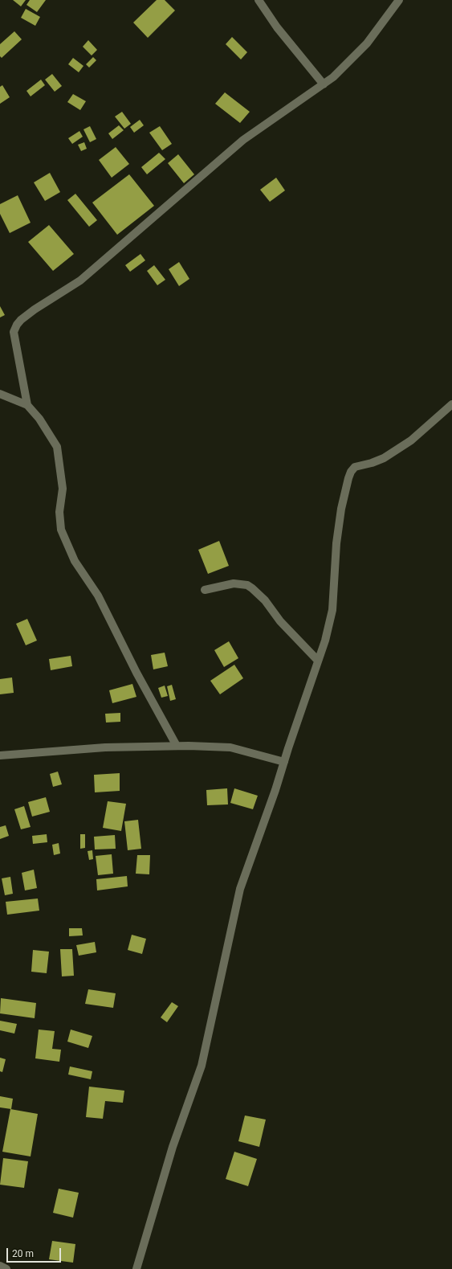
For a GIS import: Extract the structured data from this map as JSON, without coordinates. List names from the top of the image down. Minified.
{"scale_bar":"20 m"}
